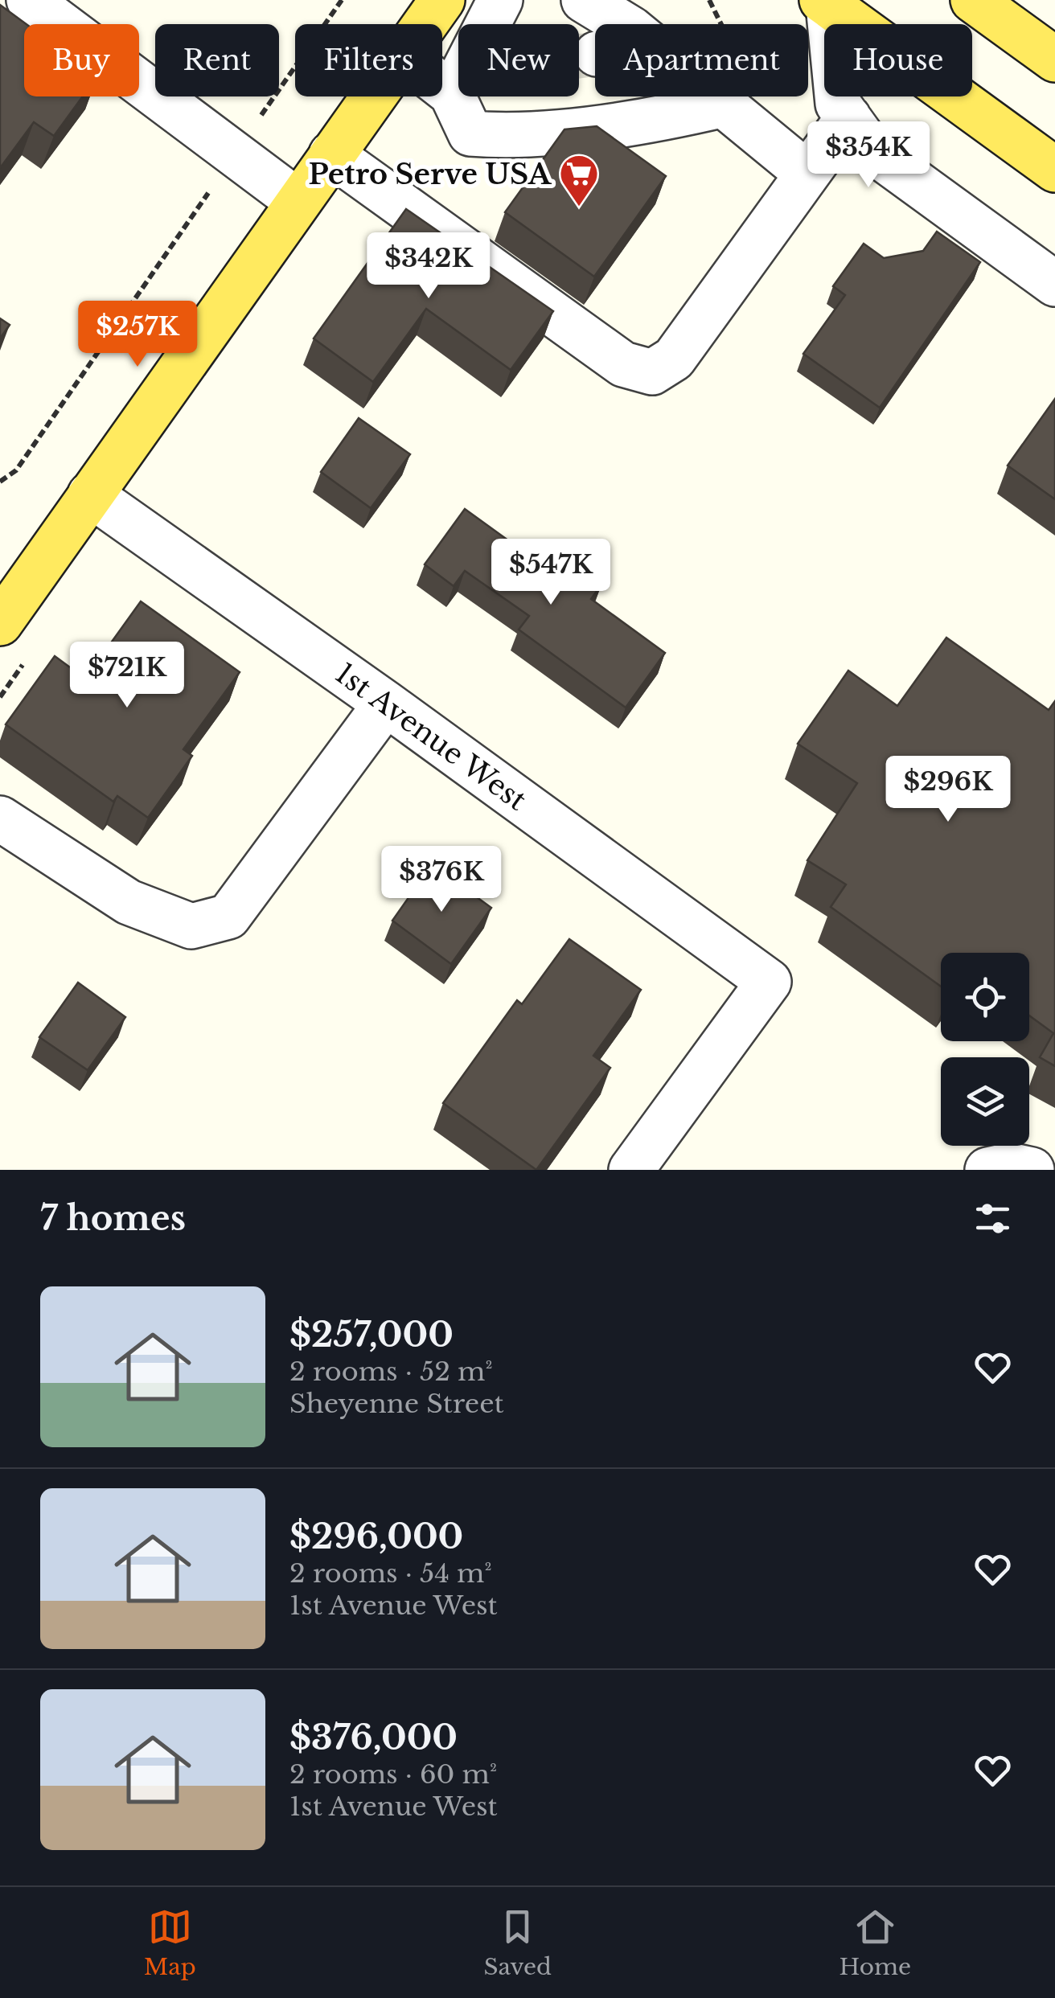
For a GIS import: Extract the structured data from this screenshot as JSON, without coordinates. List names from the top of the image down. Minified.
{"streets":{"street":["1st Avenue West"]},"places":{"supermarket":["Petro Serve USA"]},"page":{"chip":["Buy","Rent","Filters","New","Apartment","House"],"price":["$354K","$342K","$257K","$547K","$721K","$296K","$376K"],"heading":"7 homes","list":[{"name":"$257,000","note":"2 rooms · 52 m² · Sheyenne Street"},{"name":"$296,000","note":"2 rooms · 54 m² · 1st Avenue West"},{"name":"$376,000","note":"2 rooms · 60 m² · 1st Avenue West"}],"tabs":["Map","Saved","Home"]}}
